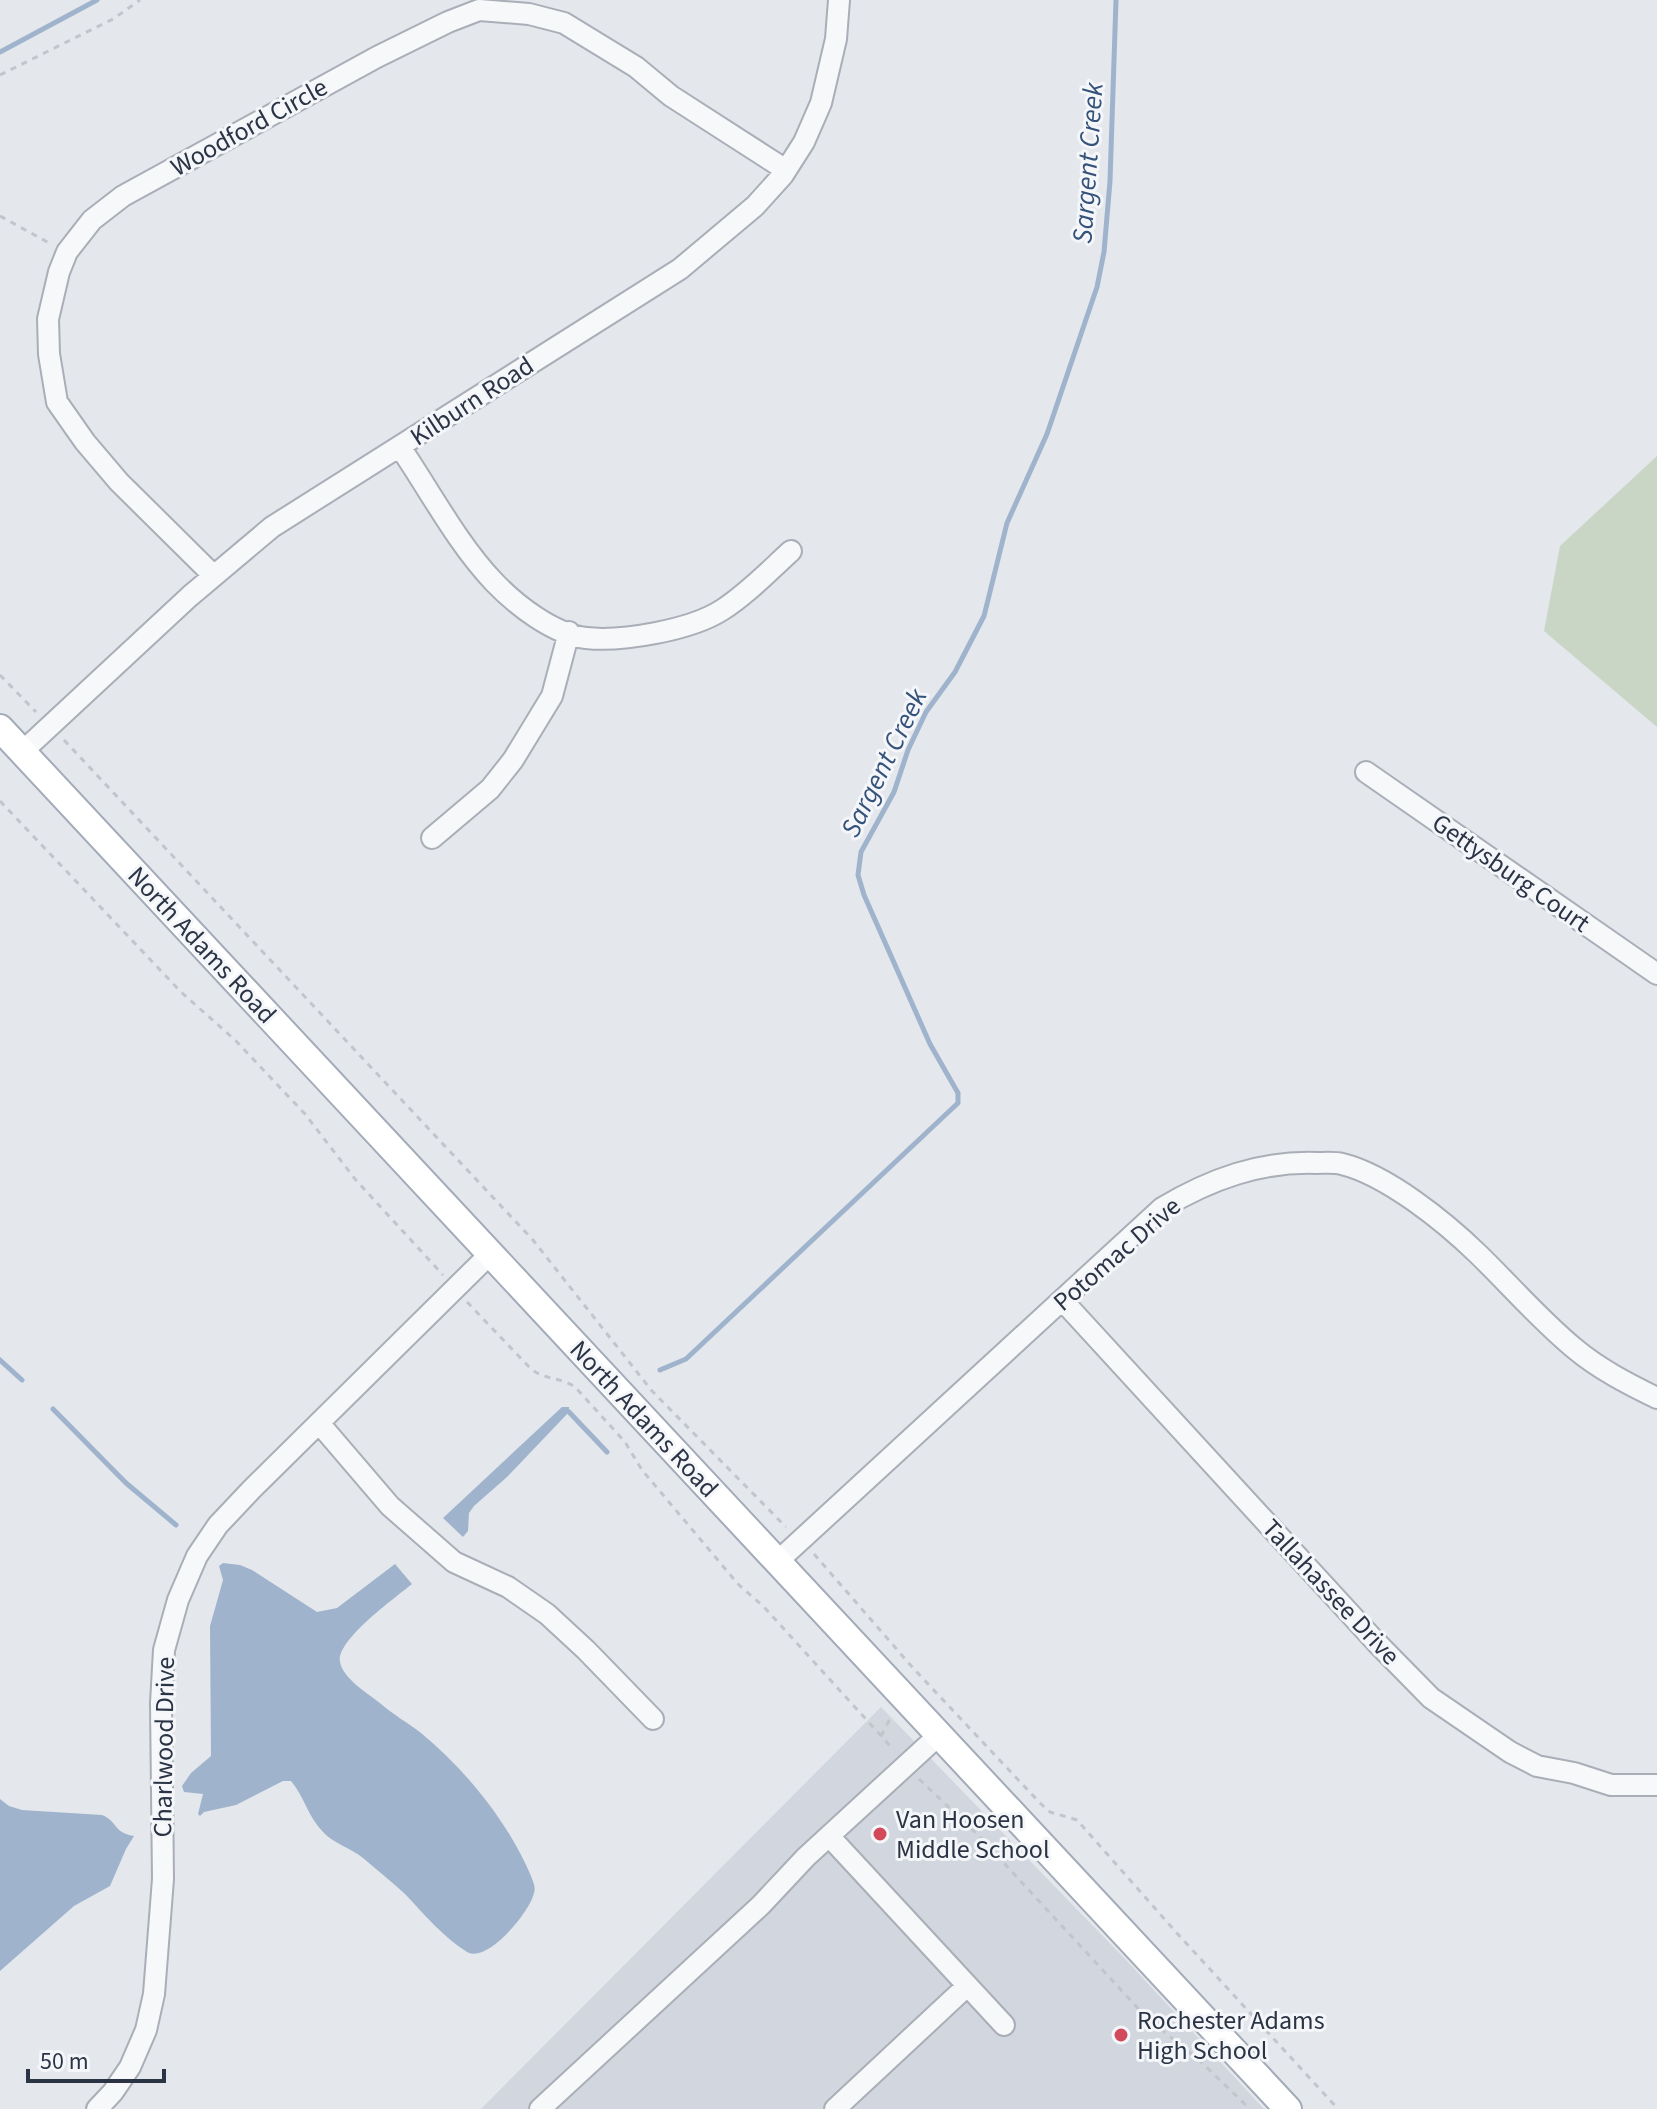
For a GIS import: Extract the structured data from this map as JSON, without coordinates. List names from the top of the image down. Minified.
{"streets":{"main road":["North Adams Road"],"street":["Woodford Circle","Kilburn Road","Gettysburg Court","Potomac Drive","Tallahassee Drive","Charlwood Drive"]},"crossings":[["Woodford Circle","Kilburn Road"],["Kilburn Road","North Adams Road"],["North Adams Road","Potomac Drive"],["North Adams Road","Charlwood Drive"],["Potomac Drive","Tallahassee Drive"]],"water":["Sargent Creek"],"places":["Van Hoosen Middle School","Rochester Adams High School"],"scale_bar":"50 m"}
